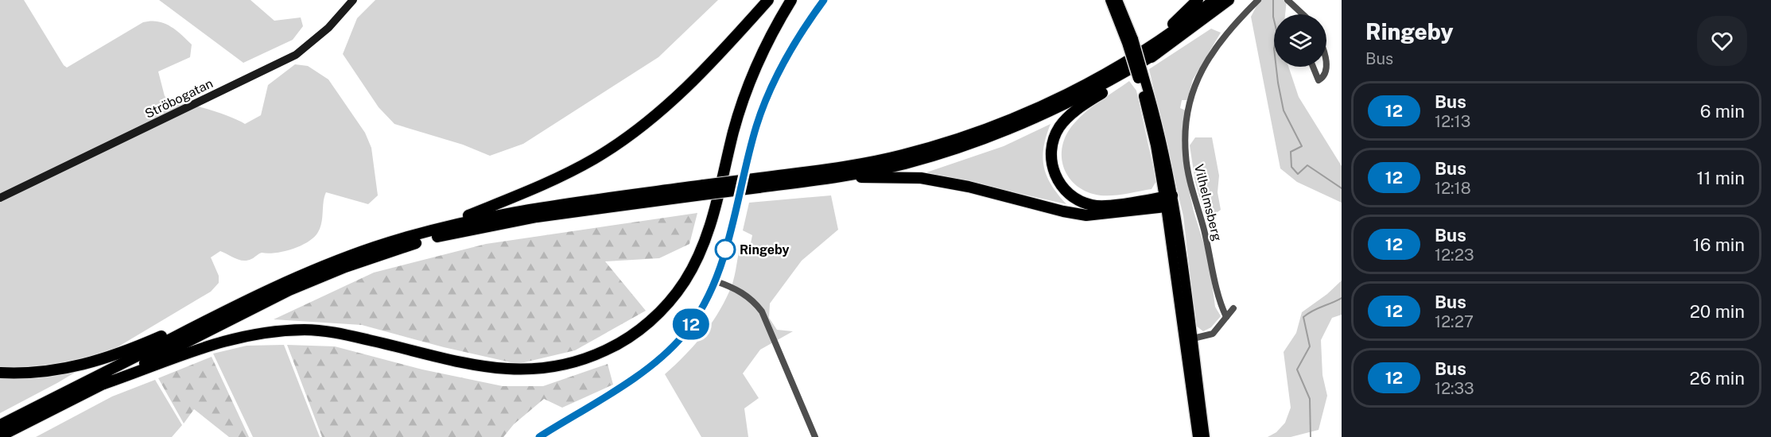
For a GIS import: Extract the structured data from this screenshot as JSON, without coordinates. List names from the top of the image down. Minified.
{"streets":{"street":["Ströbogatan","Vilhelmsberg"]},"places":["Ringeby"],"lines":["bus line 12"],"page":{"on_map":"12","heading":["Ringeby","Bus"],"list":[{"mark":"12","name":"Bus","note":"12:13","value":"6 min"},{"mark":"12","name":"Bus","note":"12:18","value":"11 min"},{"mark":"12","name":"Bus","note":"12:23","value":"16 min"},{"mark":"12","name":"Bus","note":"12:27","value":"20 min"},{"mark":"12","name":"Bus","note":"12:33","value":"26 min"}]}}
